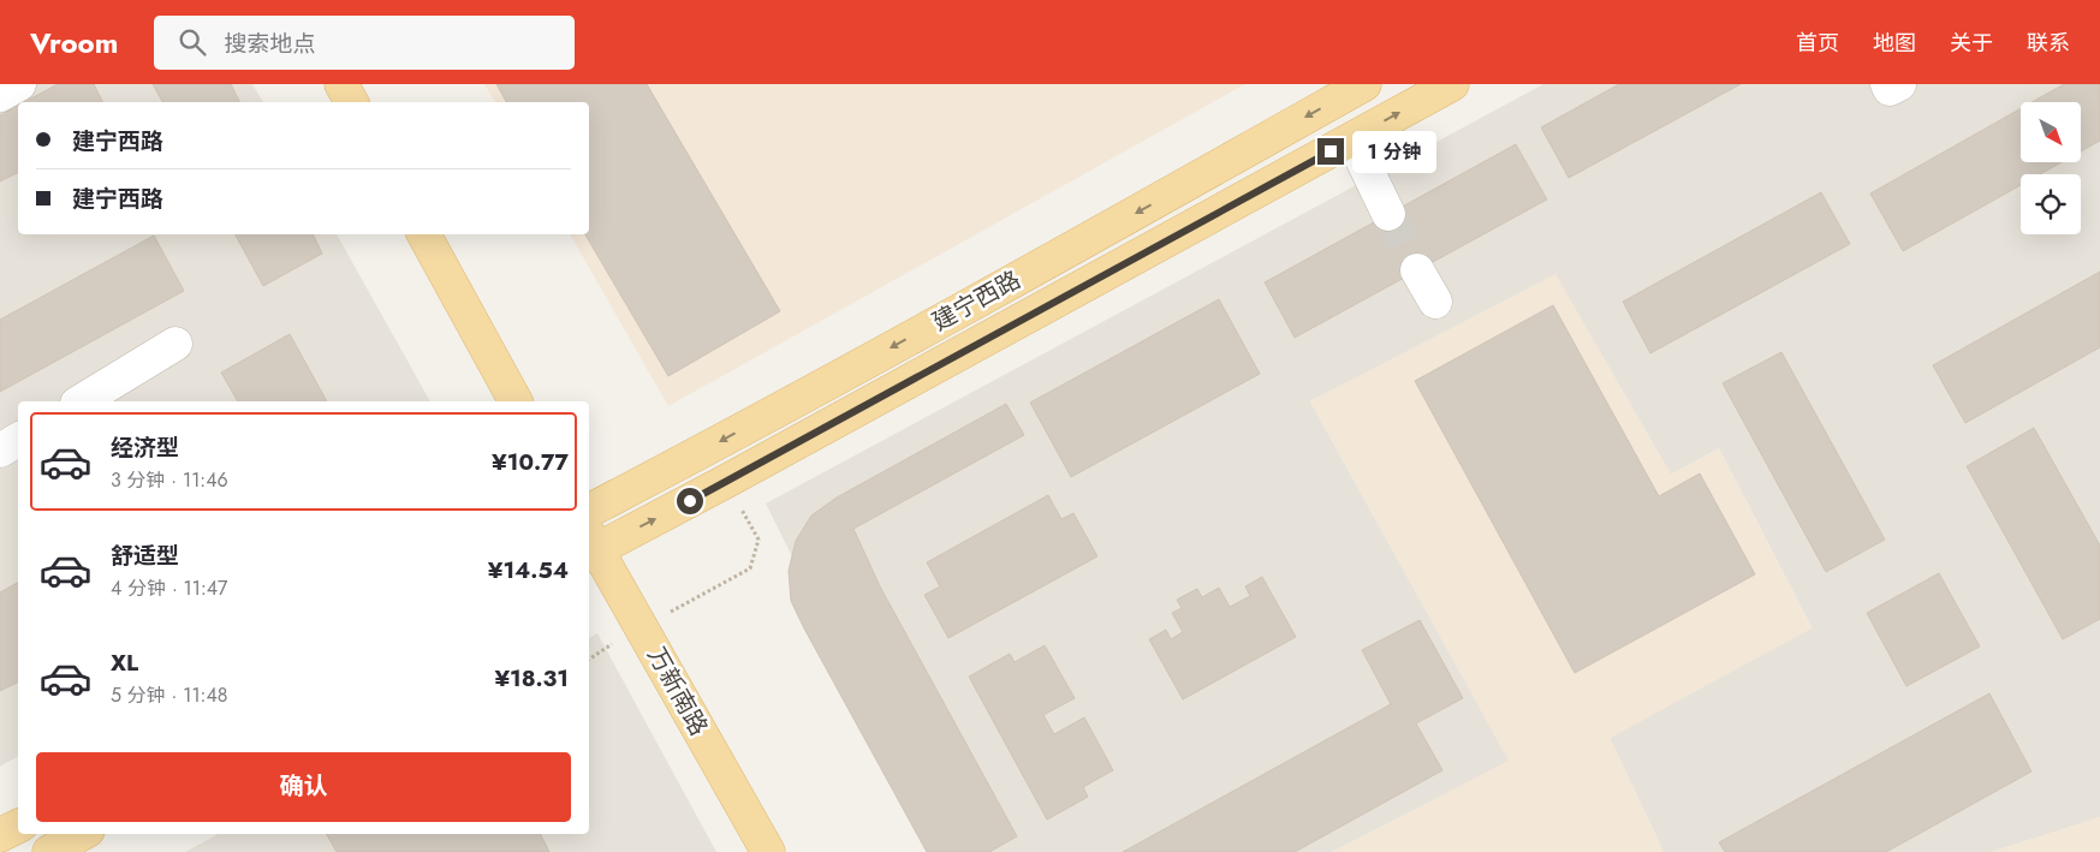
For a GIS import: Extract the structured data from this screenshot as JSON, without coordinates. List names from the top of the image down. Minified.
{"streets":{"main road":["建宁西路","万新南路"]},"crossings":[["建宁西路","万新南路"]],"north":"bottom right","page":{"header":"Vroom","search":"搜索地点","nav":["首页","地图","关于","联系"],"banner":["建宁西路","建宁西路"],"bubble":"1 分钟","list":[{"name":"经济型","note":"3 分钟 · 11:46","value":"¥10.77"},{"name":"舒适型","note":"4 分钟 · 11:47","value":"¥14.54"},{"name":"XL","note":"5 分钟 · 11:48","value":"¥18.31"}],"buttons":"确认"}}
